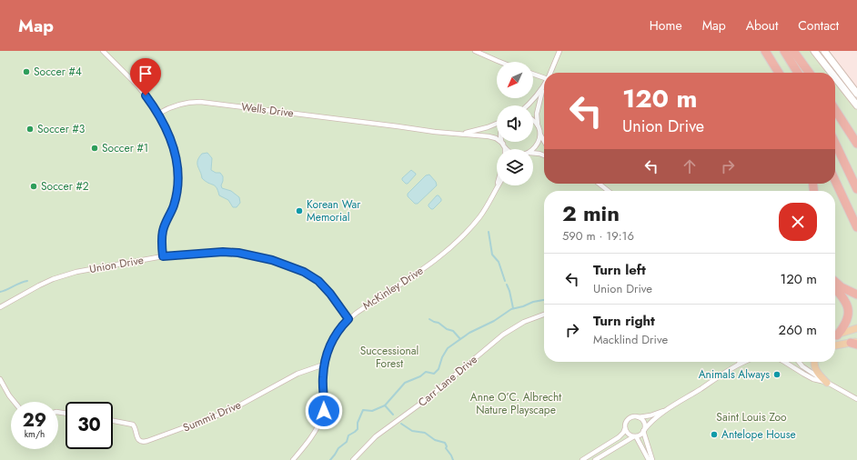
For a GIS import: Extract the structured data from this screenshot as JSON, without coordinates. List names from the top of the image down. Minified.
{"streets":{"street":["Wells Drive","Union Drive","McKinley Drive","Carr Lane Drive","Summit Drive"]},"crossings":[["Union Drive","McKinley Drive"],["McKinley Drive","Summit Drive"]],"parks":["Successional Forest","Anne O’C. Albrecht Nature Playscape","Saint Louis Zoo"],"places":["Soccer #4","Soccer #3","Soccer #1","Soccer #2","Korean War Memorial","Animals Always","Antelope House"],"north":"bottom left","page":{"header":"Map","nav":["Home","Map","About","Contact"],"turn":["120 m","Union Drive"],"heading":["2 min","590 m · 19:16"],"list":[{"name":"Turn left","note":"Union Drive","value":"120 m"},{"name":"Turn right","note":"Macklind Drive","value":"260 m"}],"speed":"29 km/h","limit":"30"}}
